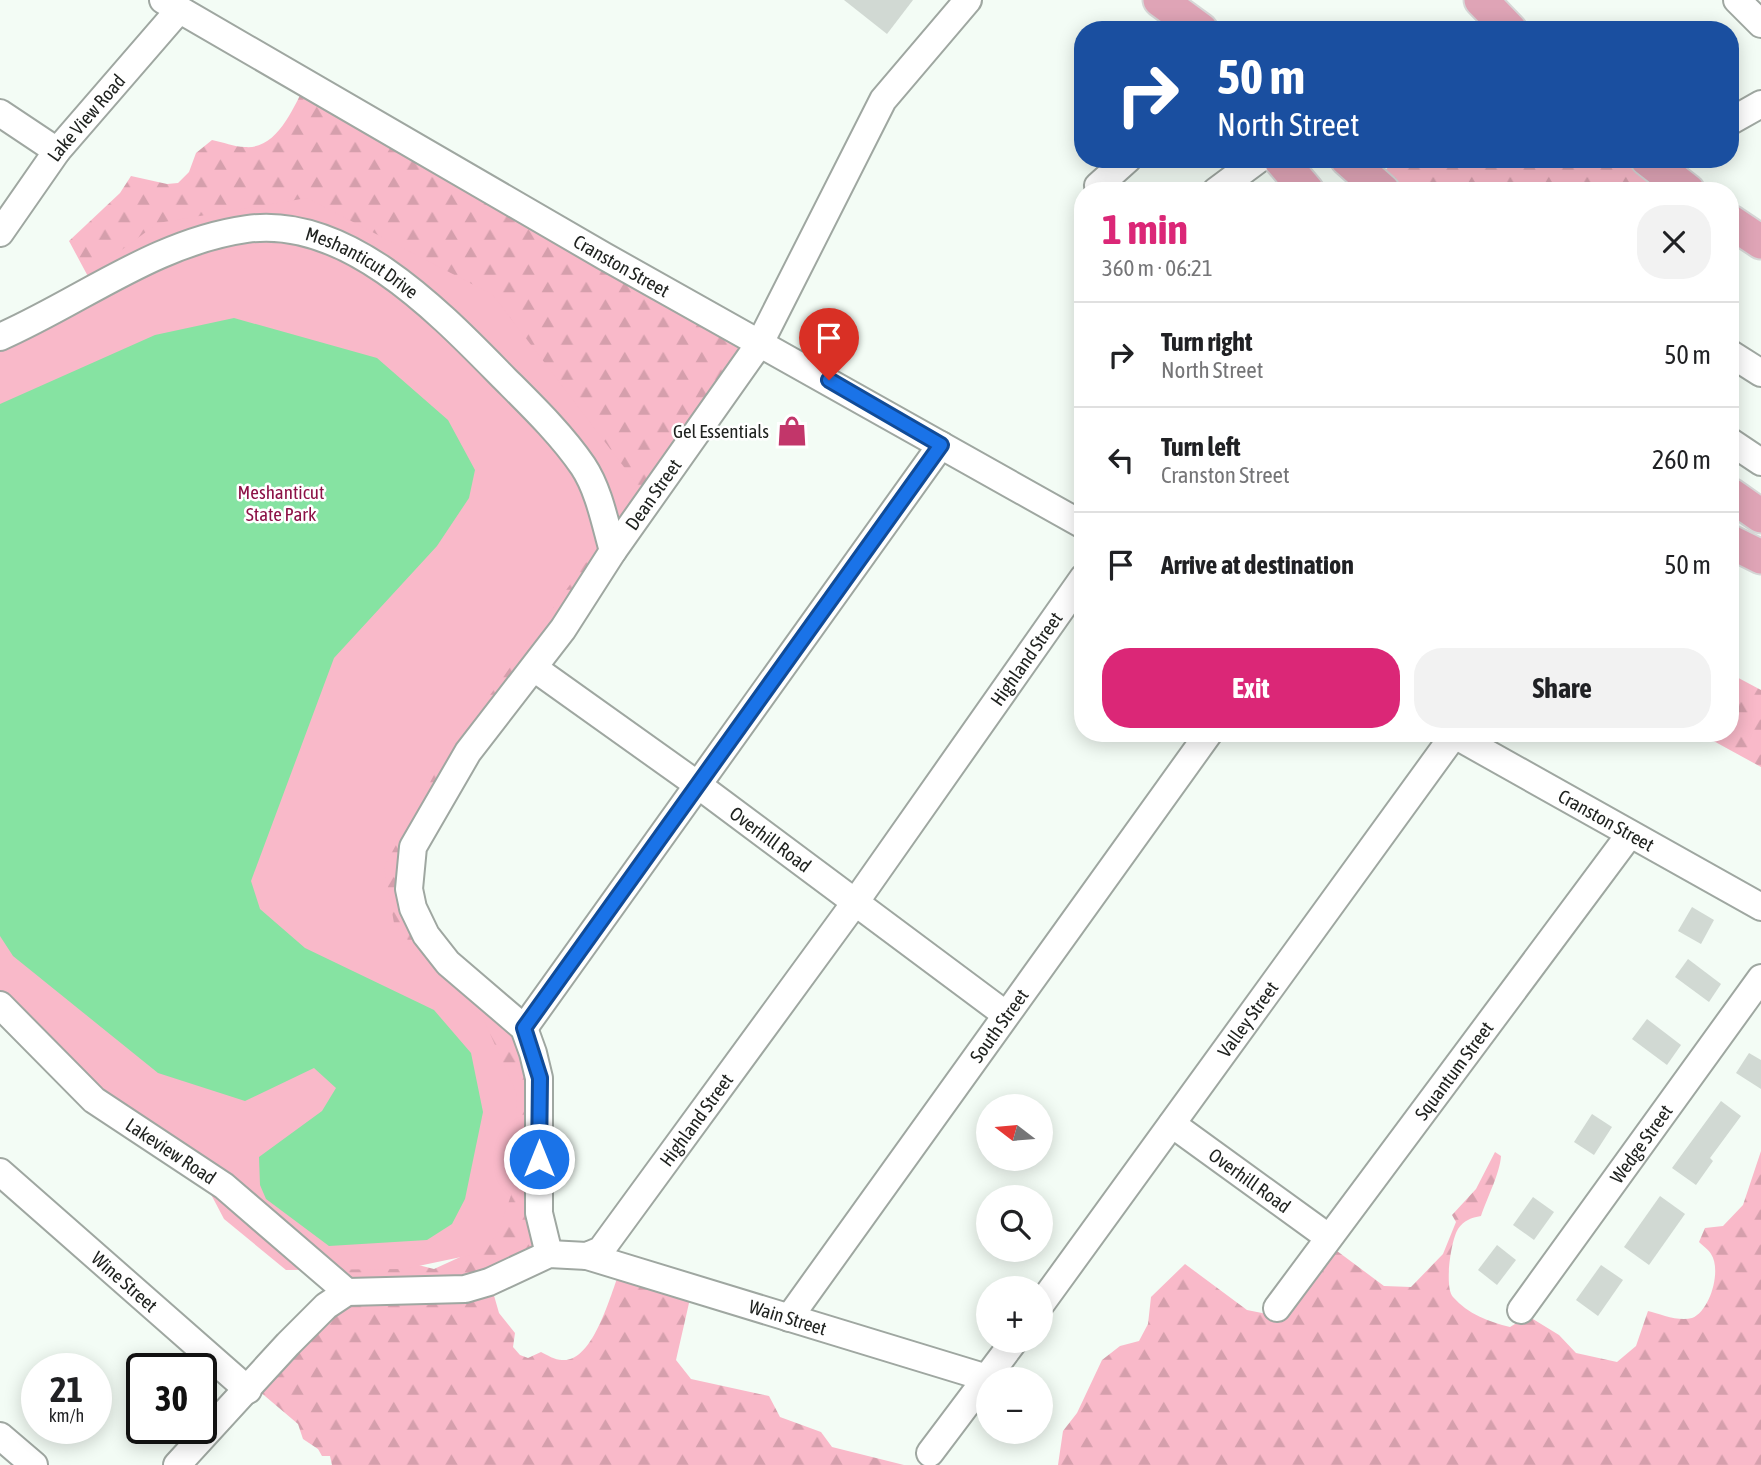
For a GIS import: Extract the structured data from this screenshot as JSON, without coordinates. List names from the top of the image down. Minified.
{"streets":{"street":["Lake View Road","Meshanticut Drive","Cranston Street","Dean Street","Highland Street","Overhill Road","Valley Street","South Street","Squantum Street","Wedge Street","Lakeview Road","Wine Street","Wain Street"]},"crossings":[["Lake View Road","Cranston Street"],["Meshanticut Drive","Dean Street"],["Cranston Street","Dean Street"],["Cranston Street","Squantum Street"],["Dean Street","Overhill Road"],["Highland Street","Overhill Road"],["Highland Street","Wain Street"],["Overhill Road","Valley Street"],["Overhill Road","South Street"],["Overhill Road","Squantum Street"],["South Street","Wain Street"]],"parks":["Meshanticut State Park"],"places":{"shop":["Gel Essentials"]},"north":"left","page":{"turn":["50 m","North Street"],"heading":["1 min","360 m · 06:21"],"list":[{"name":"Turn right","note":"North Street","value":"50 m"},{"name":"Turn left","note":"Cranston Street","value":"260 m"},{"name":"Arrive at destination","value":"50 m"}],"buttons":["Exit","Share"],"map_buttons":["+","−"],"speed":"21 km/h","limit":"30"}}
